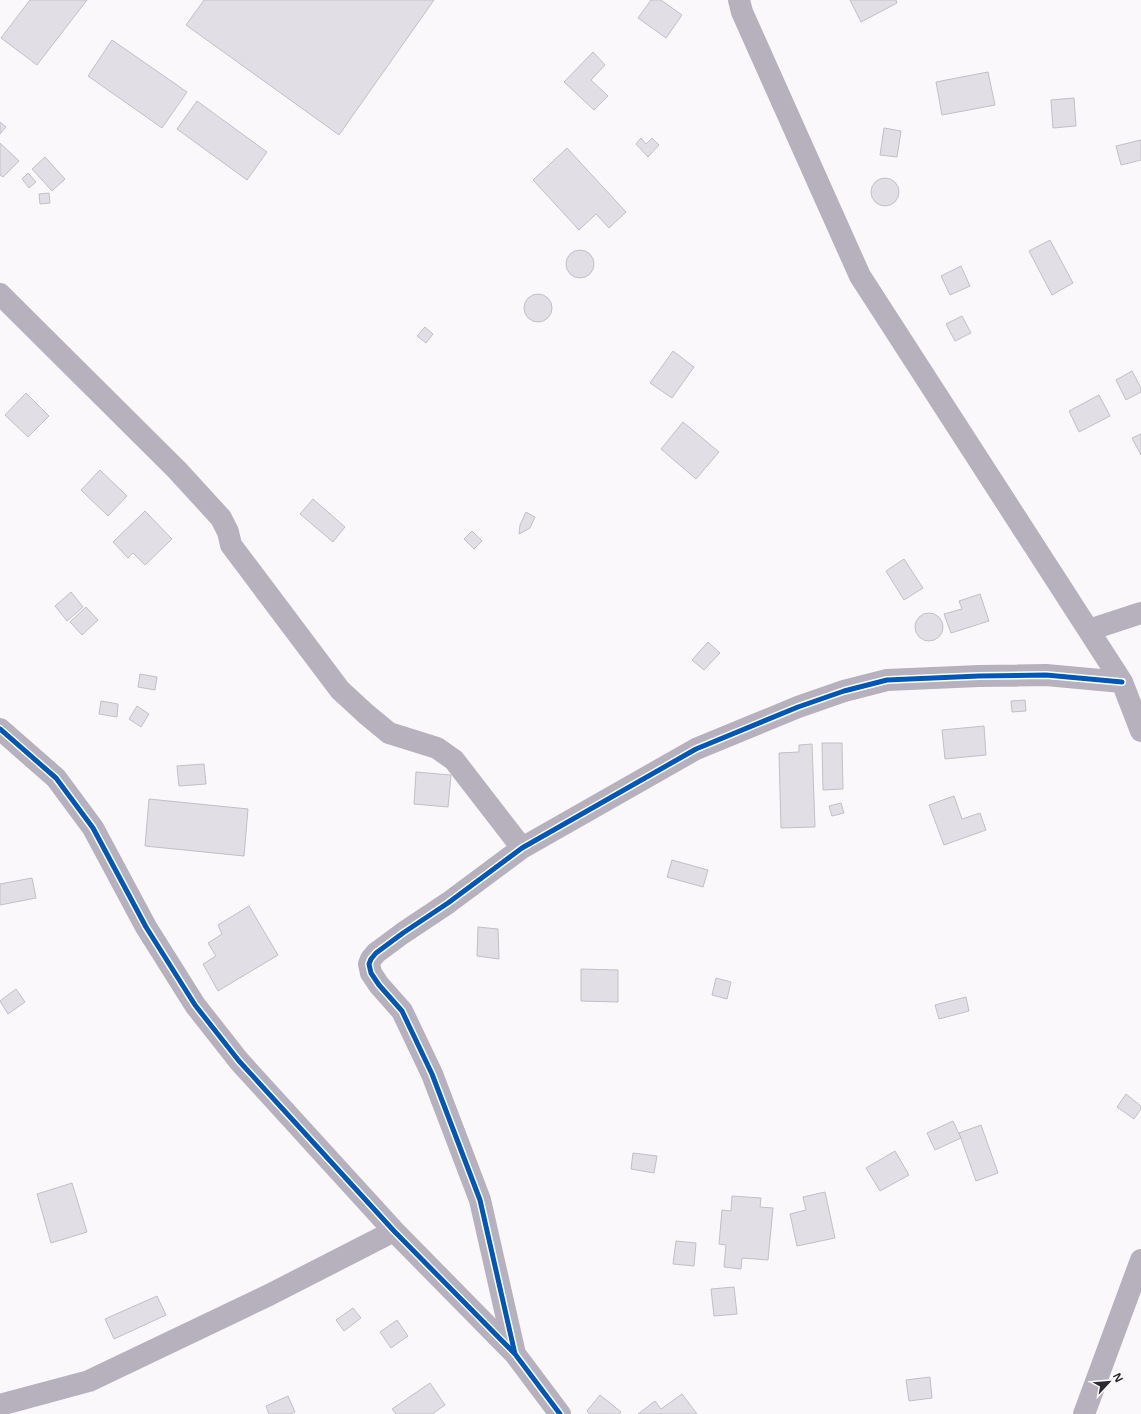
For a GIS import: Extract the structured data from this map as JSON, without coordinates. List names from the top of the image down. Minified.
{"north":"top right"}
